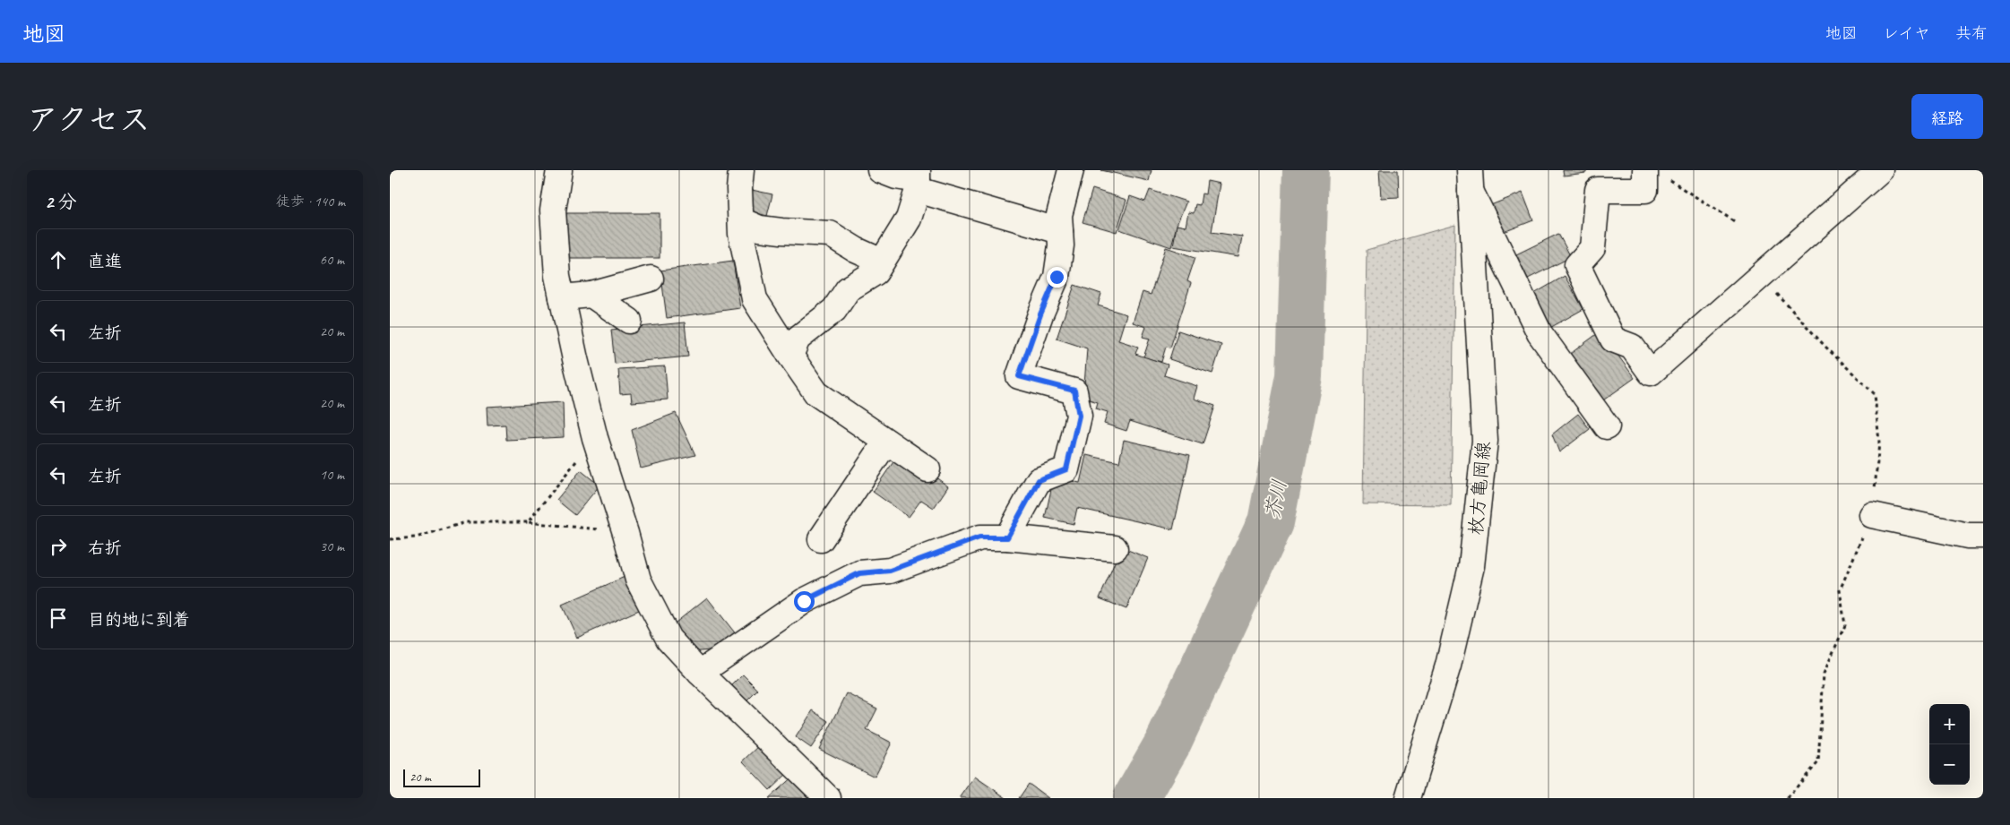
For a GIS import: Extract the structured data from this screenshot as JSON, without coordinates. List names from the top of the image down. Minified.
{"streets":{"street":["枚方亀岡線"]},"water":["芥川"],"scale_bar":"20 m","page":{"header":"地図","nav":["地図","レイヤ","共有"],"title":"アクセス","buttons":"経路","heading":["2 分","徒歩 · 140 m"],"list":[["直進","60 m"],["左折","20 m"],["左折","20 m"],["左折","10 m"],["右折","30 m"],"目的地に到着"],"map_buttons":["+","−"],"scale":"20 m"}}
